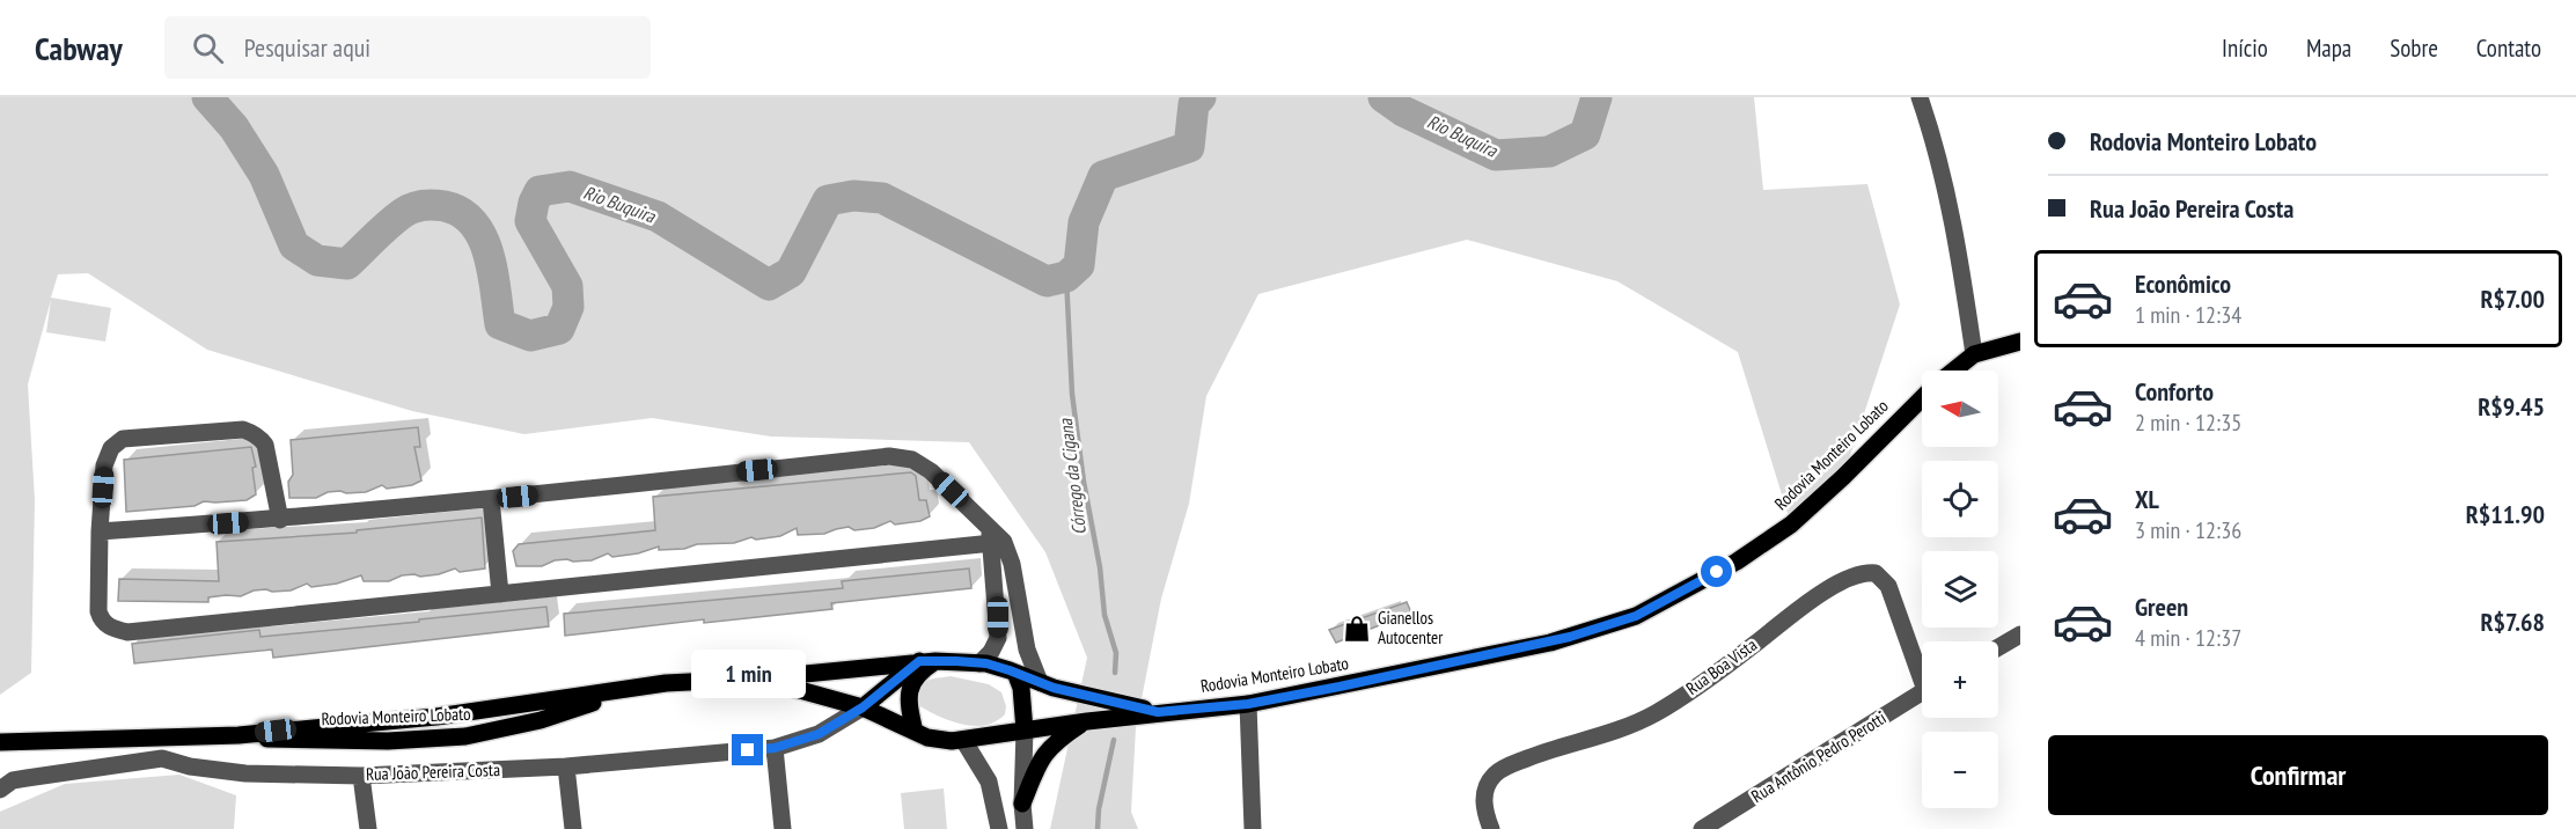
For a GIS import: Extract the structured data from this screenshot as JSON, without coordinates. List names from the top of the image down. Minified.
{"streets":{"main road":["Rodovia Monteiro Lobato"],"street":["Rua Boa Vista","Rua Antônio Pedro Perotti","Rua João Pereira Costa"]},"crossings":[["Rodovia Monteiro Lobato","Rua João Pereira Costa"]],"water":["Rio Buquira","Córrego da Cigana"],"places":{"shop":["Gianellos Autocenter"]},"north":"left","page":{"header":"Cabway","search":"Pesquisar aqui","nav":["Início","Mapa","Sobre","Contato"],"banner":["Rodovia Monteiro Lobato","Rua João Pereira Costa"],"list":[{"name":"Econômico","note":"1 min · 12:34","value":"R$7.00"},{"name":"Conforto","note":"2 min · 12:35","value":"R$9.45"},{"name":"XL","note":"3 min · 12:36","value":"R$11.90"},{"name":"Green","note":"4 min · 12:37","value":"R$7.68"}],"map_buttons":["+","−"],"bubble":"1 min","buttons":"Confirmar"}}
